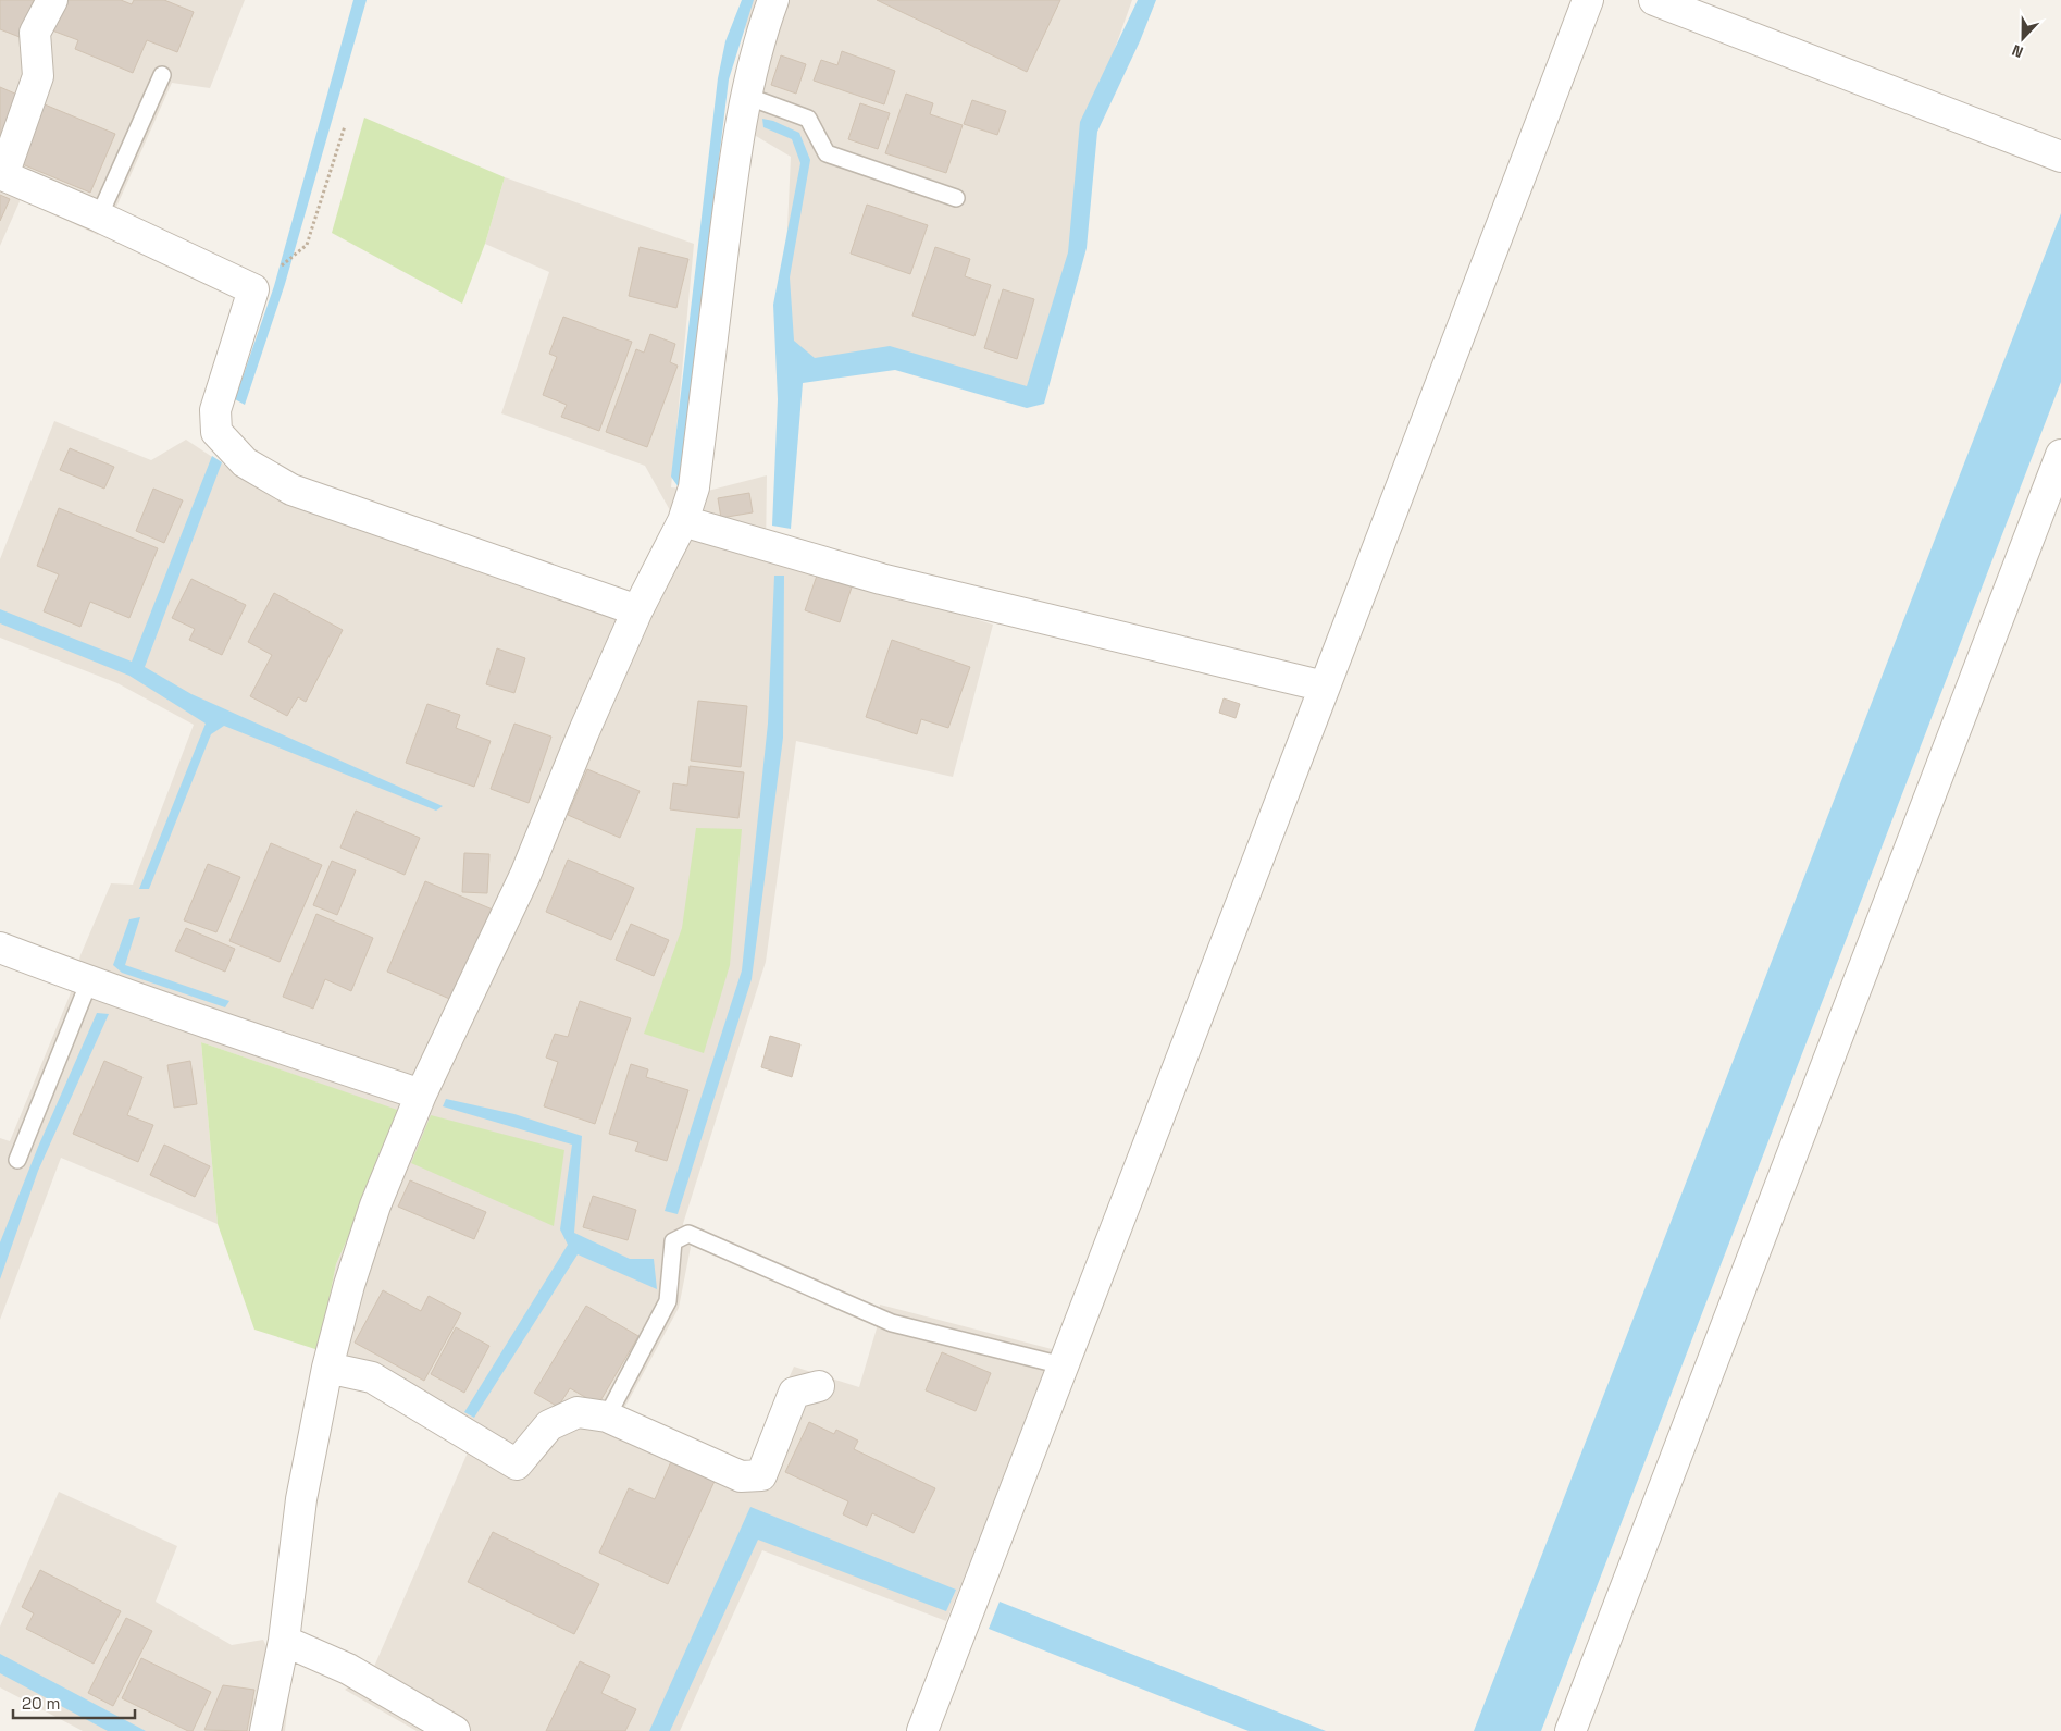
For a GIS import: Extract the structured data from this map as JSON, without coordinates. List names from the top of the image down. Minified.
{"scale_bar":"20 m","north":"bottom"}
